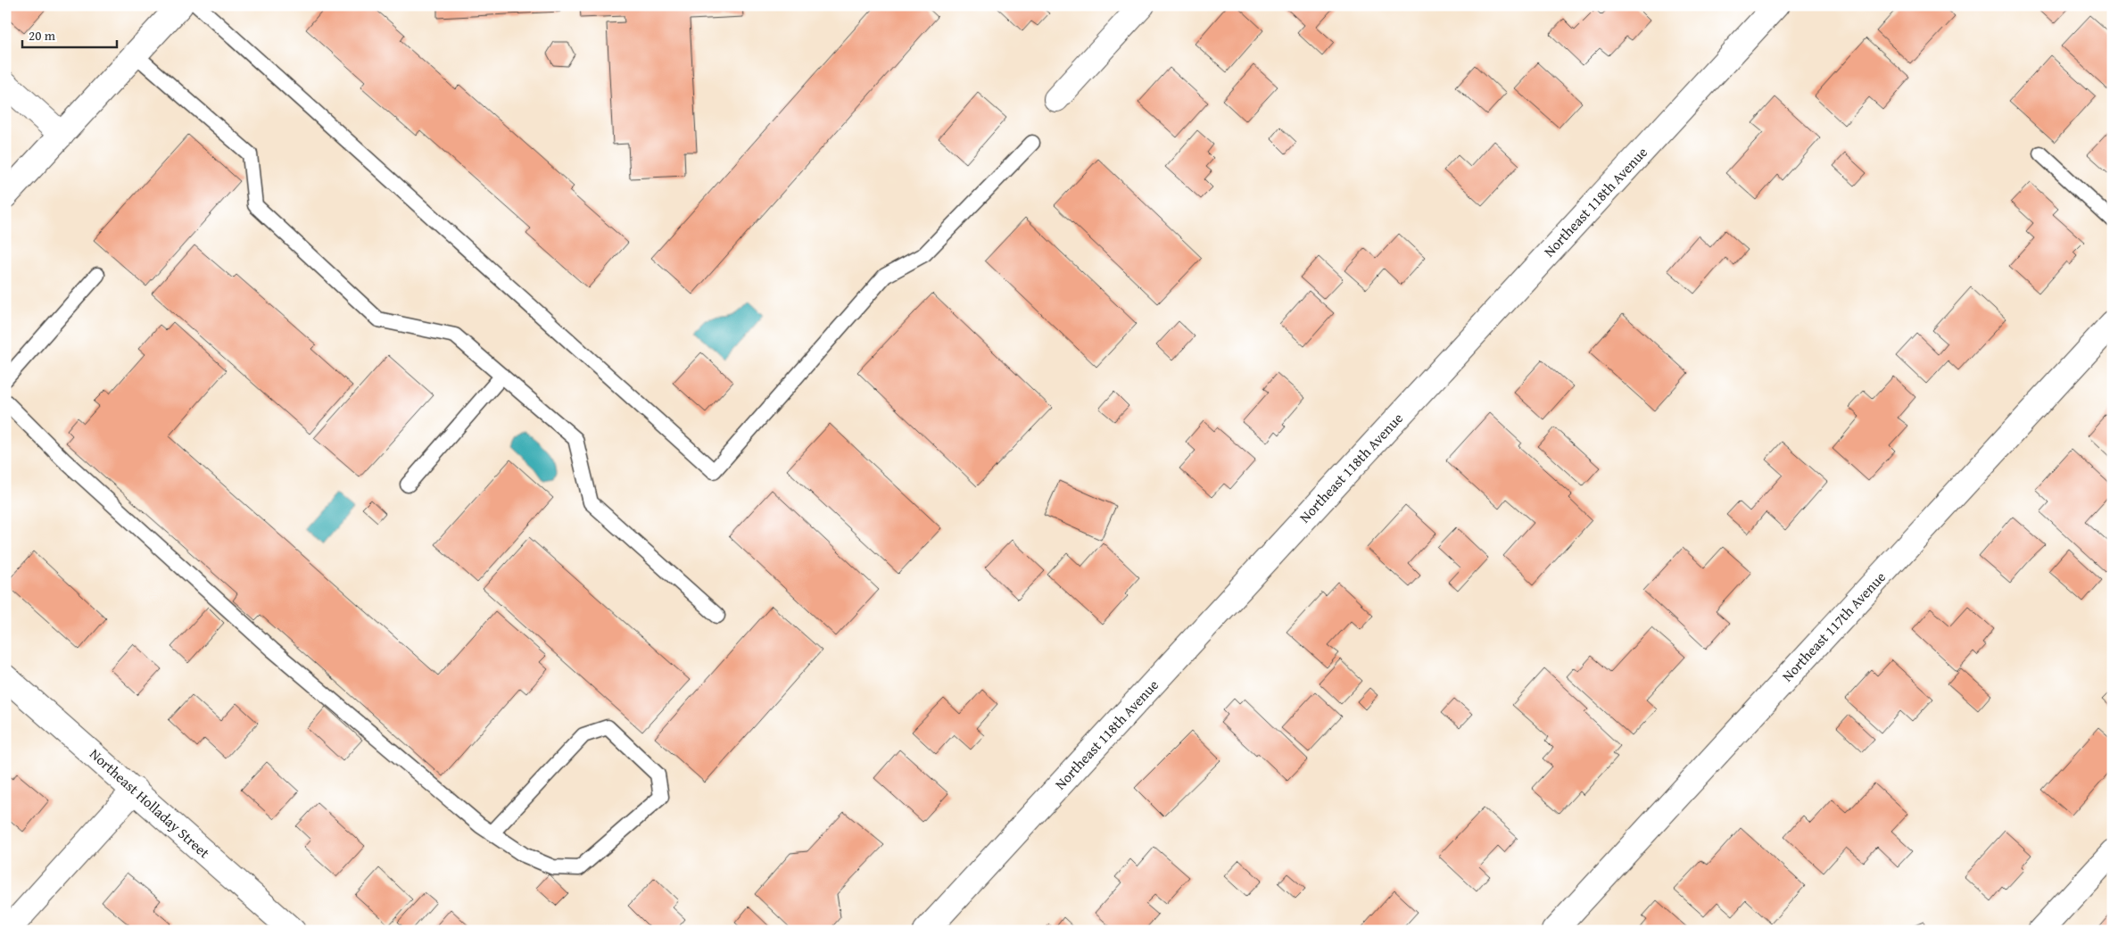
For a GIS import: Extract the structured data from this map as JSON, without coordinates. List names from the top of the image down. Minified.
{"streets":{"street":["Northeast 118th Avenue","Northeast 117th Avenue","Northeast Holladay Street"]},"scale_bar":"20 m"}
